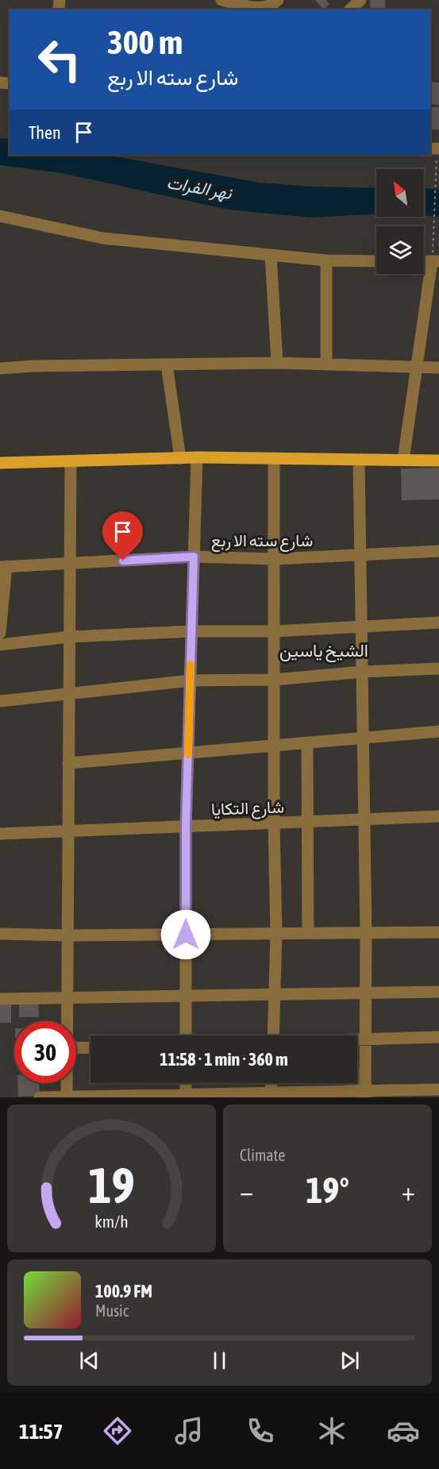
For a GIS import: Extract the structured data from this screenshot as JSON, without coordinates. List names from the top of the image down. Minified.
{"streets":{"street":["شارع سته الا ربع","شارع التكايا"]},"districts":["الشيخ ياسين"],"water":["نهر الفرات"],"north":"top left","page":{"turn":["300 m","شارع سته الا ربع"],"then":"Then","limit":"30","trip":"11:58 · 1 min · 360 m","tile":"Climate","heat":["−","19°","+"],"song":["100.9 FM","Music"],"tabs":"11:57","gauge":["19","km/h"]}}
